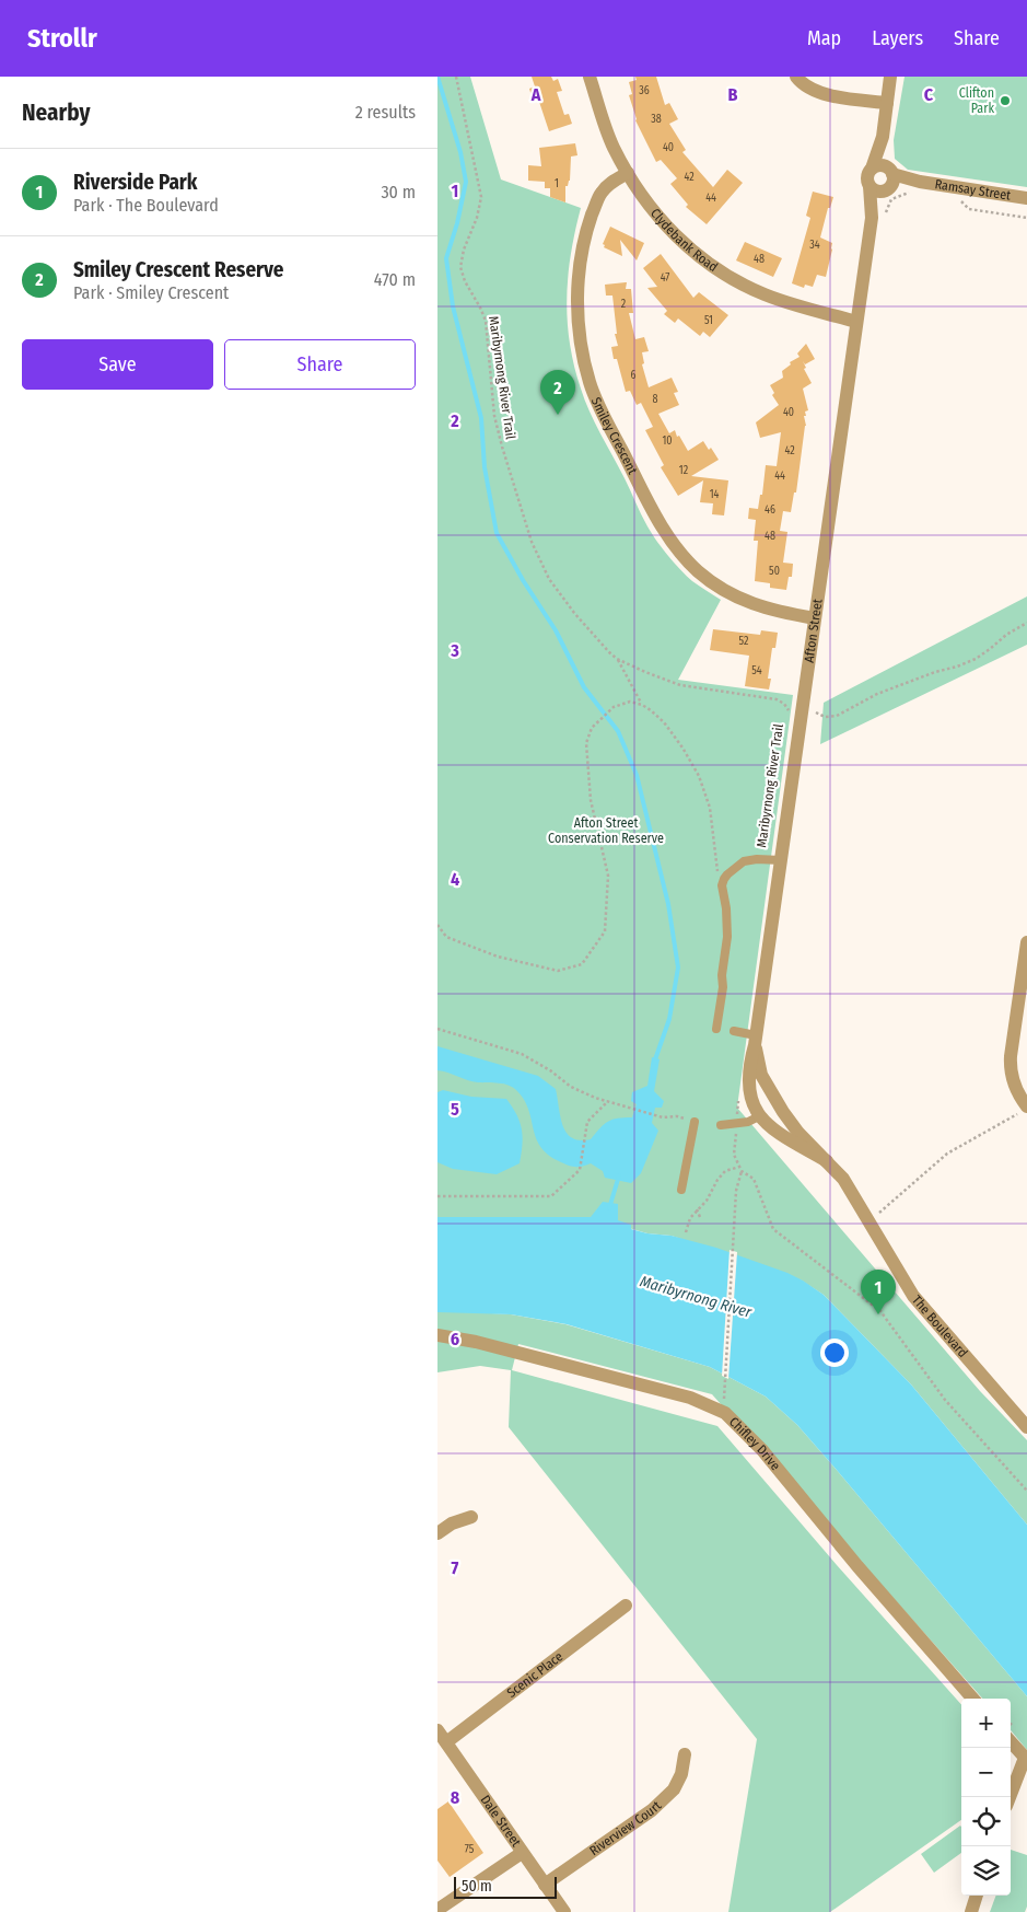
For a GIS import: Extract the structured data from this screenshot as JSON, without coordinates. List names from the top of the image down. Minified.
{"streets":{"street":["Ramsay Street","Clydebank Road","Smiley Crescent","Afton Street","The Boulevard","Chifley Drive","Scenic Place","Dale Street","Riverview Court"],"path":["Maribyrnong River Trail"]},"crossings":[["Ramsay Street","Afton Street"],["Clydebank Road","Smiley Crescent"],["Clydebank Road","Afton Street"],["Smiley Crescent","Afton Street"],["Afton Street","The Boulevard"],["Scenic Place","Dale Street"],["Dale Street","Riverview Court"]],"water":["Maribyrnong River"],"parks":["Afton Street Conservation Reserve"],"places":["Clifton Park"],"house_numbers":["36","38","40","42","1","44","34","48","47","2","51","6","8","40","10","42","12","44","14","46","48","50","52","54","75"],"scale_bar":"50 m","page":{"header":"Strollr","nav":["Map","Layers","Share"],"heading":["Nearby","2 results"],"list":[{"mark":"1","name":"Riverside Park","note":"Park · The Boulevard","value":"30 m"},{"mark":"2","name":"Smiley Crescent Reserve","note":"Park · Smiley Crescent","value":"470 m"}],"buttons":["Save","Share"],"pins":["2","1"],"map_buttons":["+","−"],"scale":"50 m"},"grid":{"columns":["A","B","C"],"rows":["1","2","3","4","5","6","7","8"]}}
